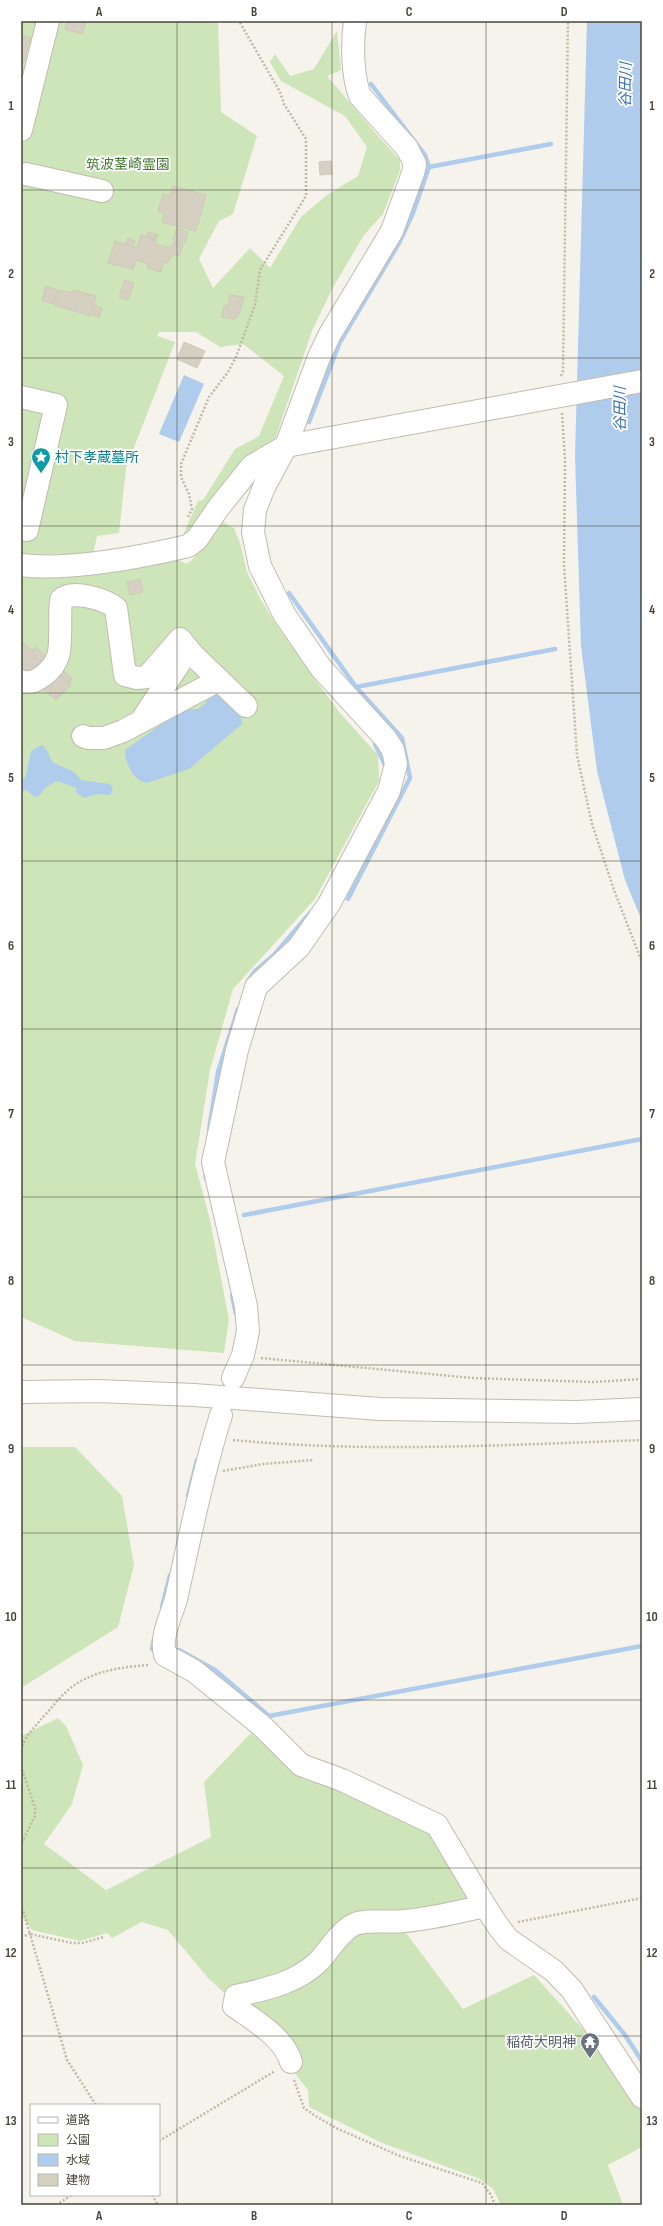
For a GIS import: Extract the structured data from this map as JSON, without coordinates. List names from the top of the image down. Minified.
{"water":["谷田川"],"parks":["筑波茎崎霊園"],"places":{"place":["村下孝蔵墓所"],"temple":["稲荷大明神"]},"legend":["道路","公園","水域","建物"],"grid":{"columns":["A","B","C","D"],"rows":["1","2","3","4","5","6","7","8","9","10","11","12","13"]}}
